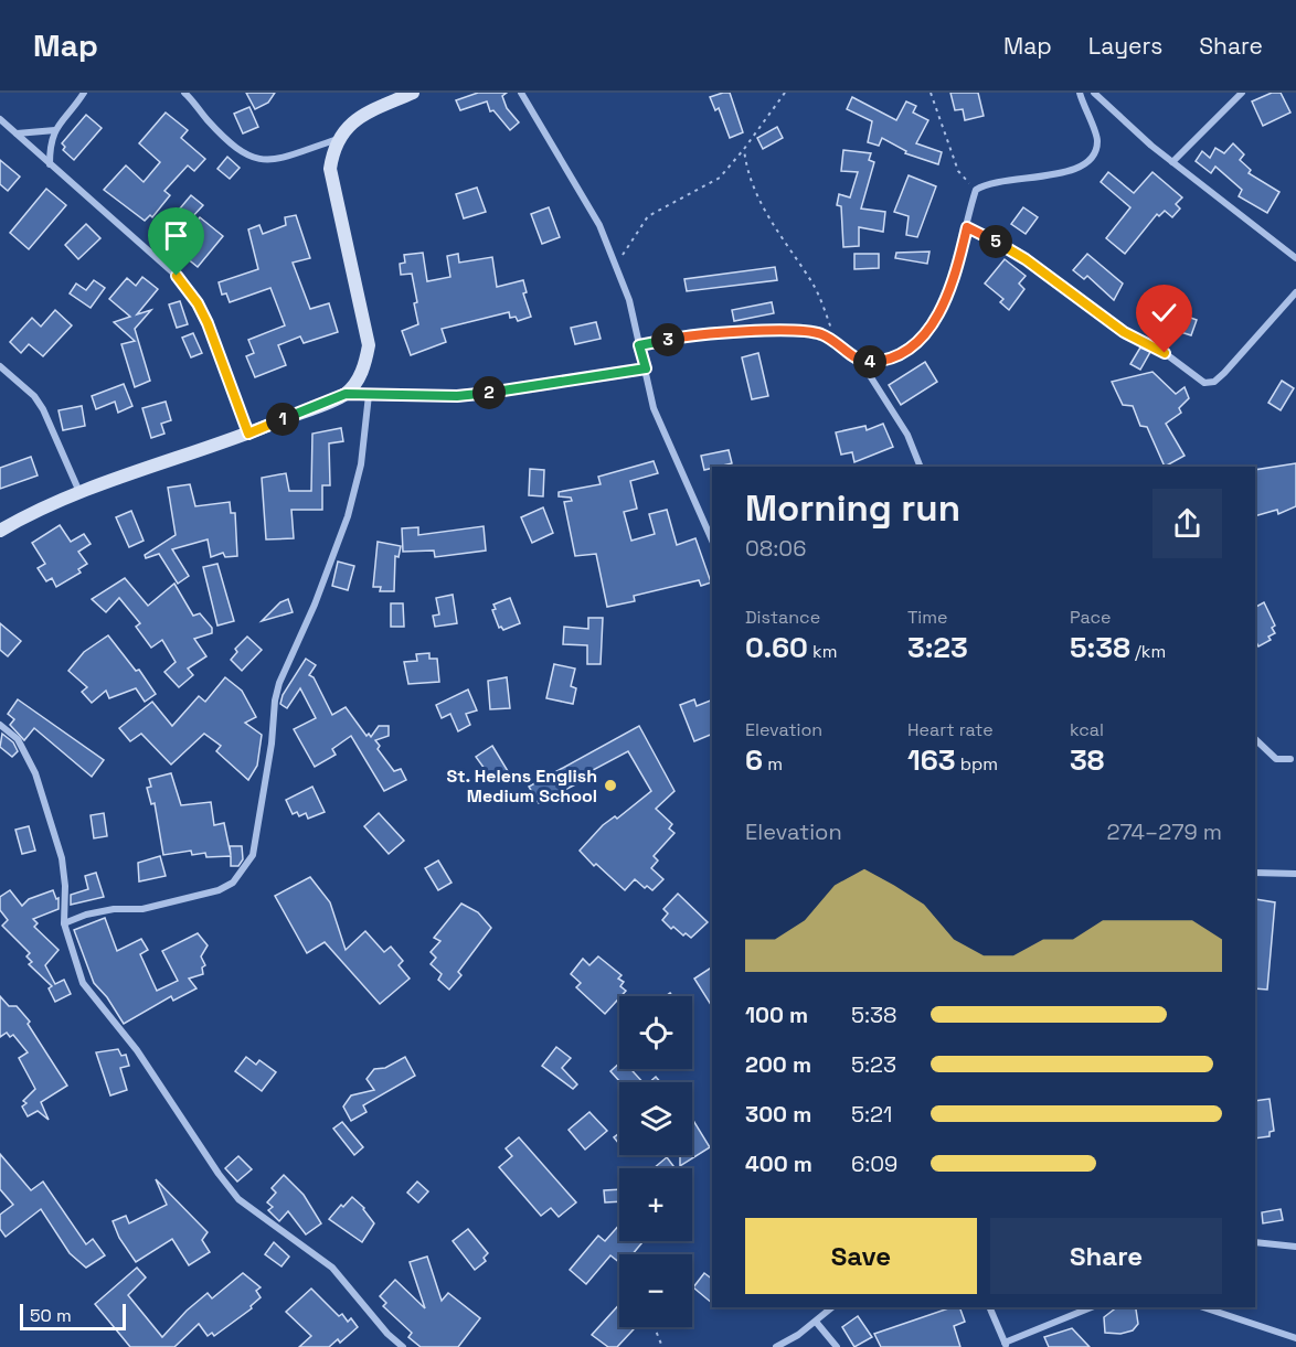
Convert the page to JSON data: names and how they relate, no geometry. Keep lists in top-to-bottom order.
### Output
{
  "places": ["St. Helens English Medium School"],
  "scale_bar": "50 m",
  "page": {
    "header": "Map",
    "nav": ["Map", "Layers", "Share"],
    "pins": [
      "5",
      "3",
      "4",
      "2",
      "1"
    ],
    "heading": ["Morning run", "08:06"],
    "stats": [
      ["Distance", "0.60 km"],
      ["Time", "3:23"],
      ["Pace", "5:38 /km"],
      ["Elevation", "6 m"],
      ["Heart rate", "163 bpm"],
      ["kcal", "38"]
    ],
    "chart": ["Elevation", "274–279 m"],
    "list": [
      {
        "name": "100 m",
        "note": "5:38"
      },
      {
        "name": "200 m",
        "note": "5:23"
      },
      {
        "name": "300 m",
        "note": "5:21"
      },
      {
        "name": "400 m",
        "note": "6:09"
      }
    ],
    "map_buttons": ["+", "−"],
    "buttons": ["Save", "Share"],
    "scale": "50 m"
  }
}
